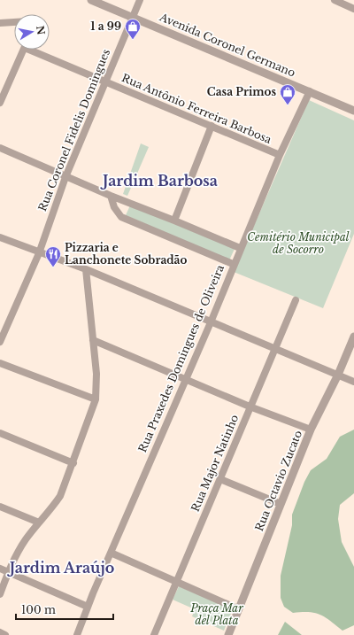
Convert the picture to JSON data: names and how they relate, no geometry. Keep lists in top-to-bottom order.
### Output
{
  "streets": {
    "street": [
      "Avenida Coronel Germano",
      "Rua Antônio Ferreira Barbosa",
      "Rua Coronel Fidelis Domingues",
      "Rua Praxedes Domingues de Oliveira",
      "Rua Major Natinho",
      "Rua Octavio Zucato"
    ]
  },
  "crossings": [
    ["Avenida Coronel Germano", "Rua Coronel Fidelis Domingues"],
    ["Avenida Coronel Germano", "Rua Praxedes Domingues de Oliveira"],
    ["Rua Antônio Ferreira Barbosa", "Rua Coronel Fidelis Domingues"],
    ["Rua Antônio Ferreira Barbosa", "Rua Praxedes Domingues de Oliveira"]
  ],
  "districts": ["Jardim Barbosa", "Jardim Araújo"],
  "parks": ["Cemitério Municipal de Socorro", "Praça Mar del Plata"],
  "places": {
    "shop": ["1 a 99", "Casa Primos"],
    "restaurant": ["Pizzaria e Lanchonete Sobradão"]
  },
  "scale_bar": "100 m",
  "north": "right"
}
